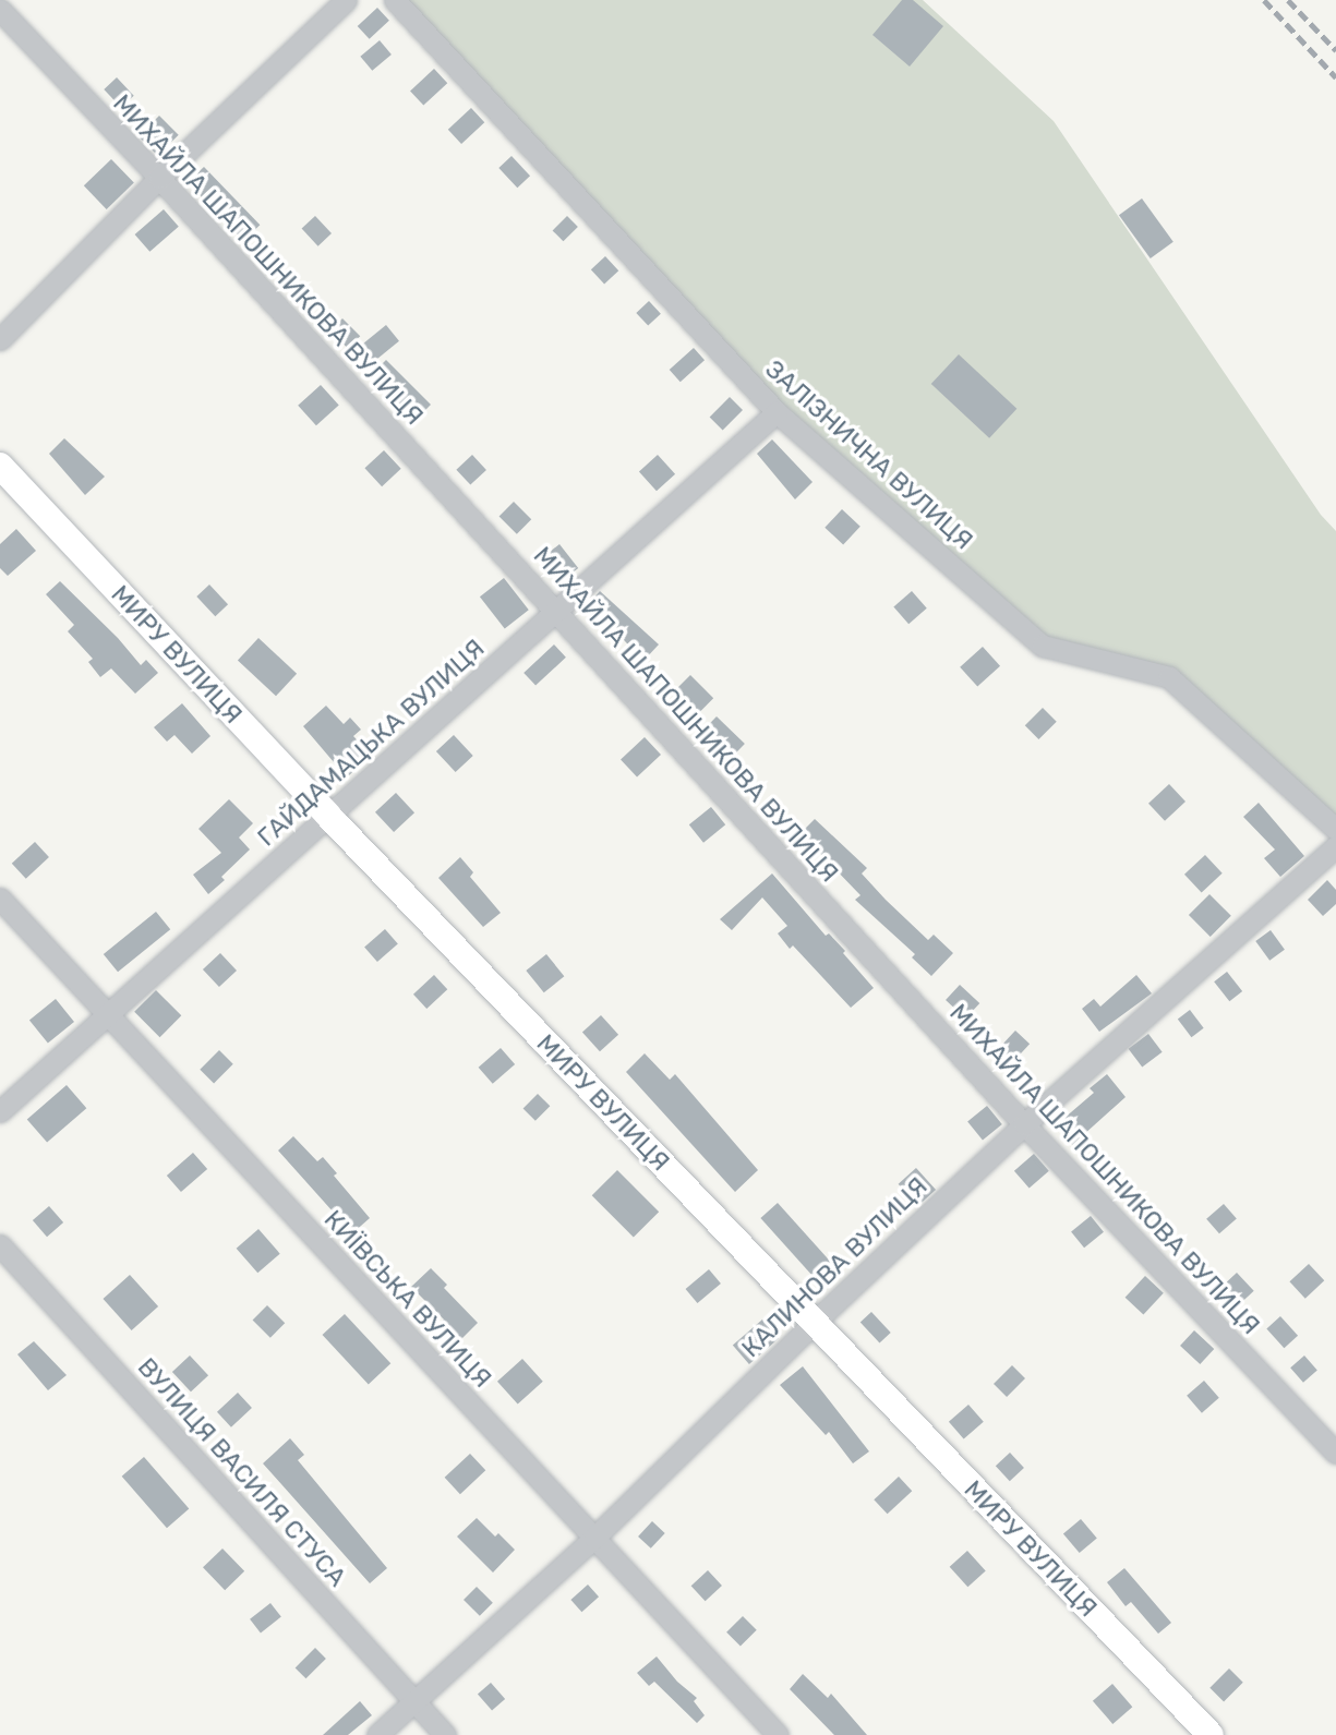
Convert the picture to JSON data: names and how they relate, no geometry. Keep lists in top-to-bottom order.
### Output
{
  "streets": {
    "main road": ["МИРУ ВУЛИЦЯ"],
    "street": [
      "МИХАЙЛА ШАПОШНИКОВА ВУЛИЦЯ",
      "ЗАЛІЗНИЧНА ВУЛИЦЯ",
      "ГАЙДАМАЦЬКА ВУЛИЦЯ",
      "КАЛИНОВА ВУЛИЦЯ",
      "КИЇВСЬКА ВУЛИЦЯ",
      "ВУЛИЦЯ ВАСИЛЯ СТУСА"
    ]
  },
  "crossings": [
    ["МИХАЙЛА ШАПОШНИКОВА ВУЛИЦЯ", "ГАЙДАМАЦЬКА ВУЛИЦЯ"],
    ["МИХАЙЛА ШАПОШНИКОВА ВУЛИЦЯ", "КАЛИНОВА ВУЛИЦЯ"],
    ["ЗАЛІЗНИЧНА ВУЛИЦЯ", "ГАЙДАМАЦЬКА ВУЛИЦЯ"],
    ["МИРУ ВУЛИЦЯ", "ГАЙДАМАЦЬКА ВУЛИЦЯ"],
    ["МИРУ ВУЛИЦЯ", "КАЛИНОВА ВУЛИЦЯ"],
    ["ГАЙДАМАЦЬКА ВУЛИЦЯ", "КИЇВСЬКА ВУЛИЦЯ"],
    ["КАЛИНОВА ВУЛИЦЯ", "КИЇВСЬКА ВУЛИЦЯ"],
    ["КАЛИНОВА ВУЛИЦЯ", "ВУЛИЦЯ ВАСИЛЯ СТУСА"]
  ]
}
